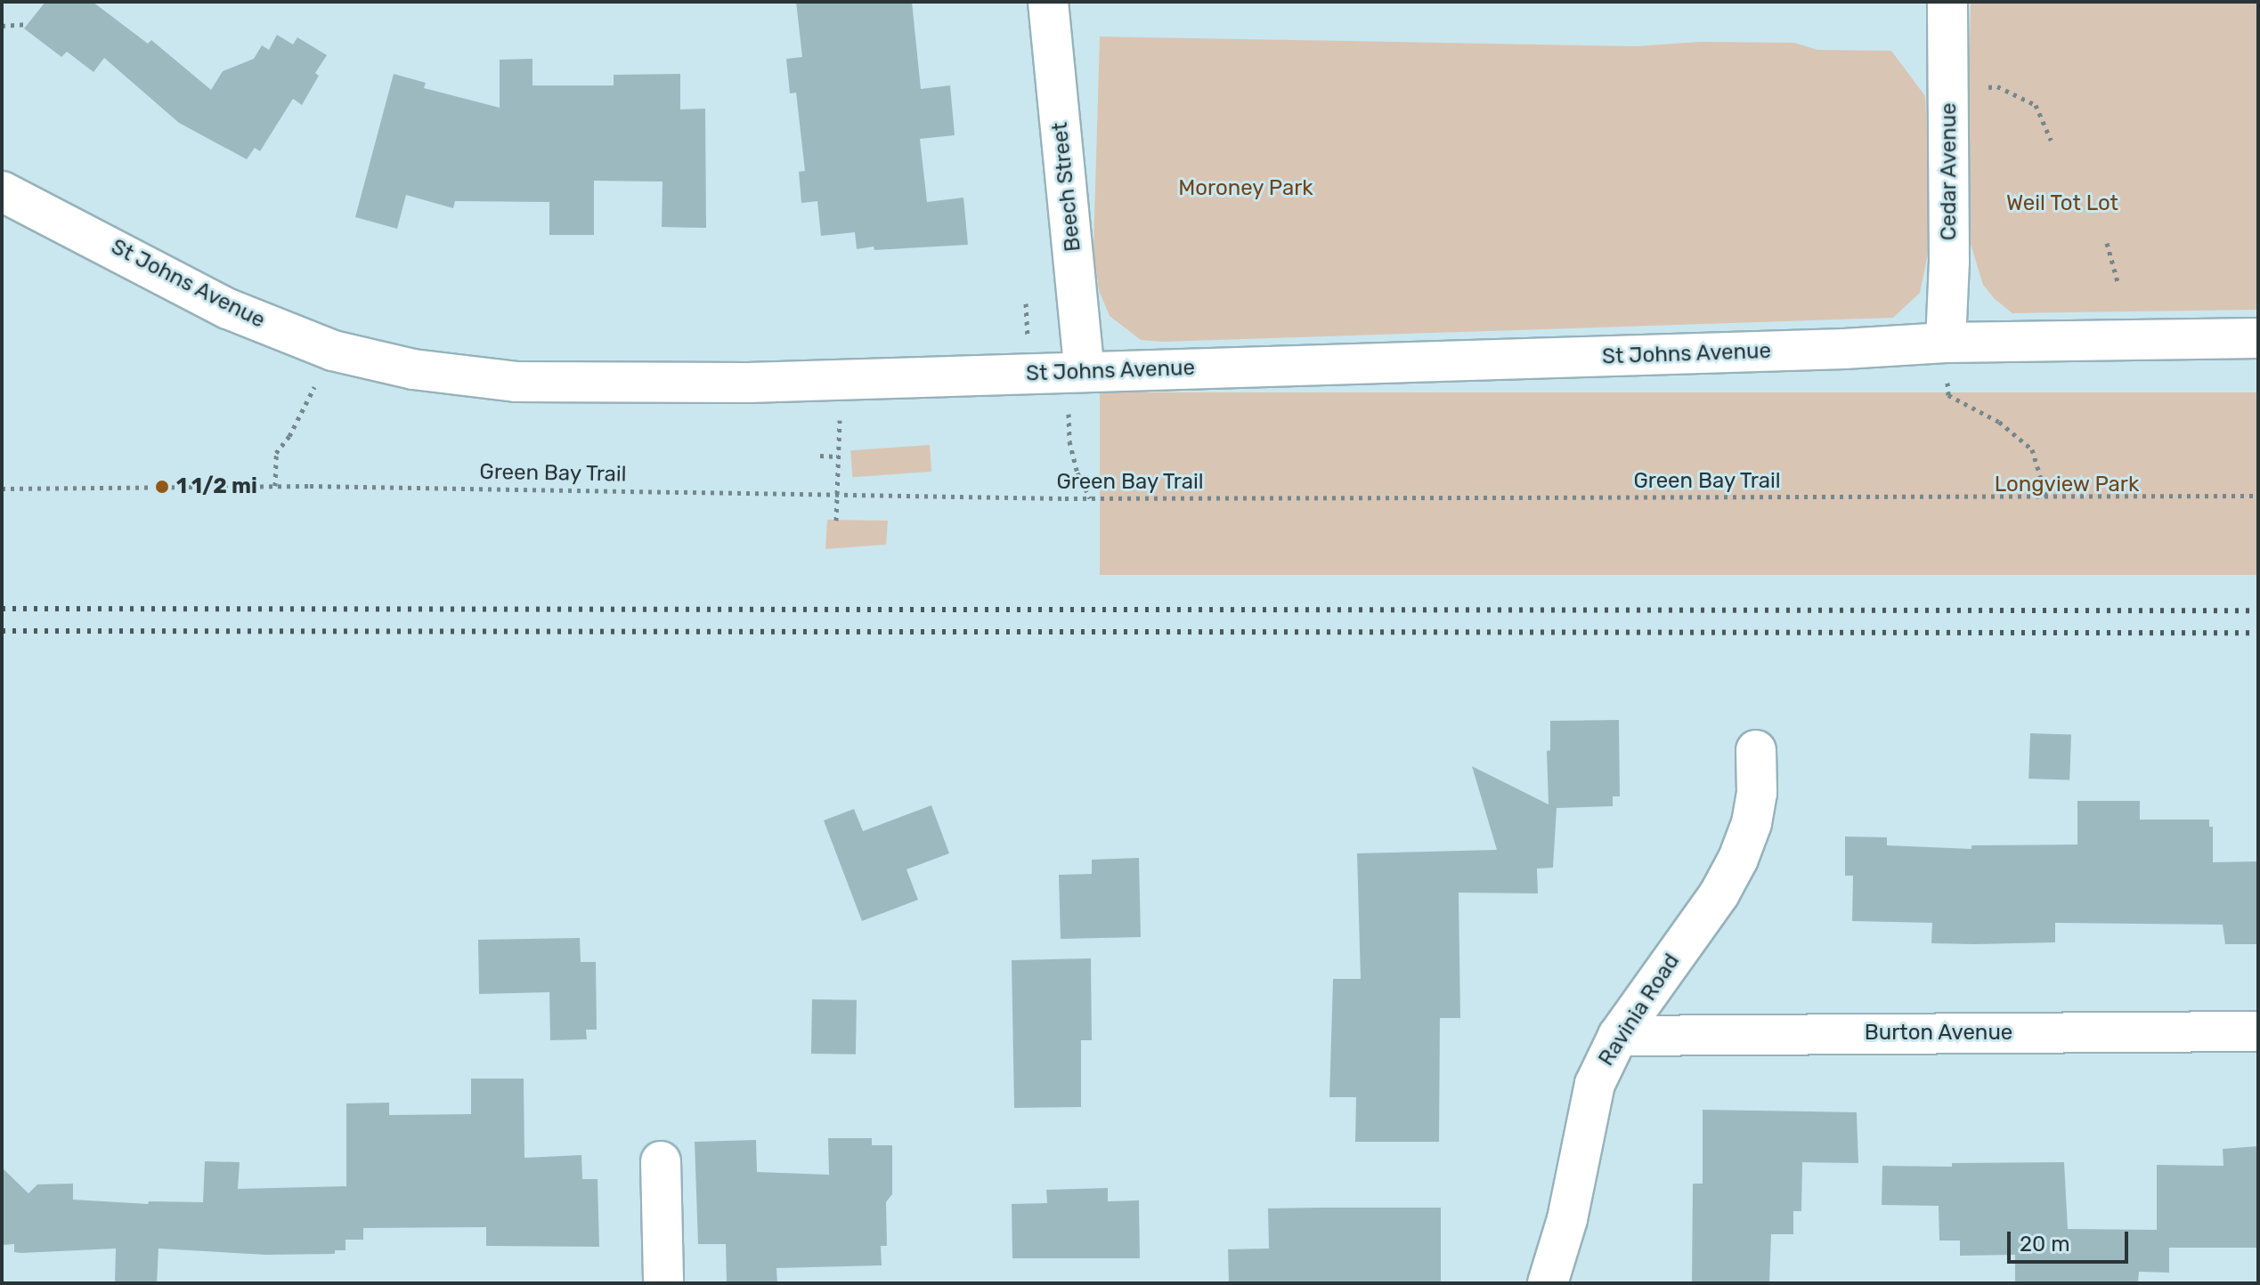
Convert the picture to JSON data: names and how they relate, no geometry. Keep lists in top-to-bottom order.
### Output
{
  "streets": {
    "street": [
      "Cedar Avenue",
      "Beech Street",
      "St Johns Avenue",
      "Ravinia Road",
      "Burton Avenue"
    ],
    "path": ["Green Bay Trail"]
  },
  "crossings": [
    ["Cedar Avenue", "St Johns Avenue"],
    ["Beech Street", "St Johns Avenue"],
    ["Ravinia Road", "Burton Avenue"]
  ],
  "parks": ["Moroney Park", "Weil Tot Lot", "Longview Park"],
  "places": ["1 1/2 mi"],
  "scale_bar": "20 m"
}
